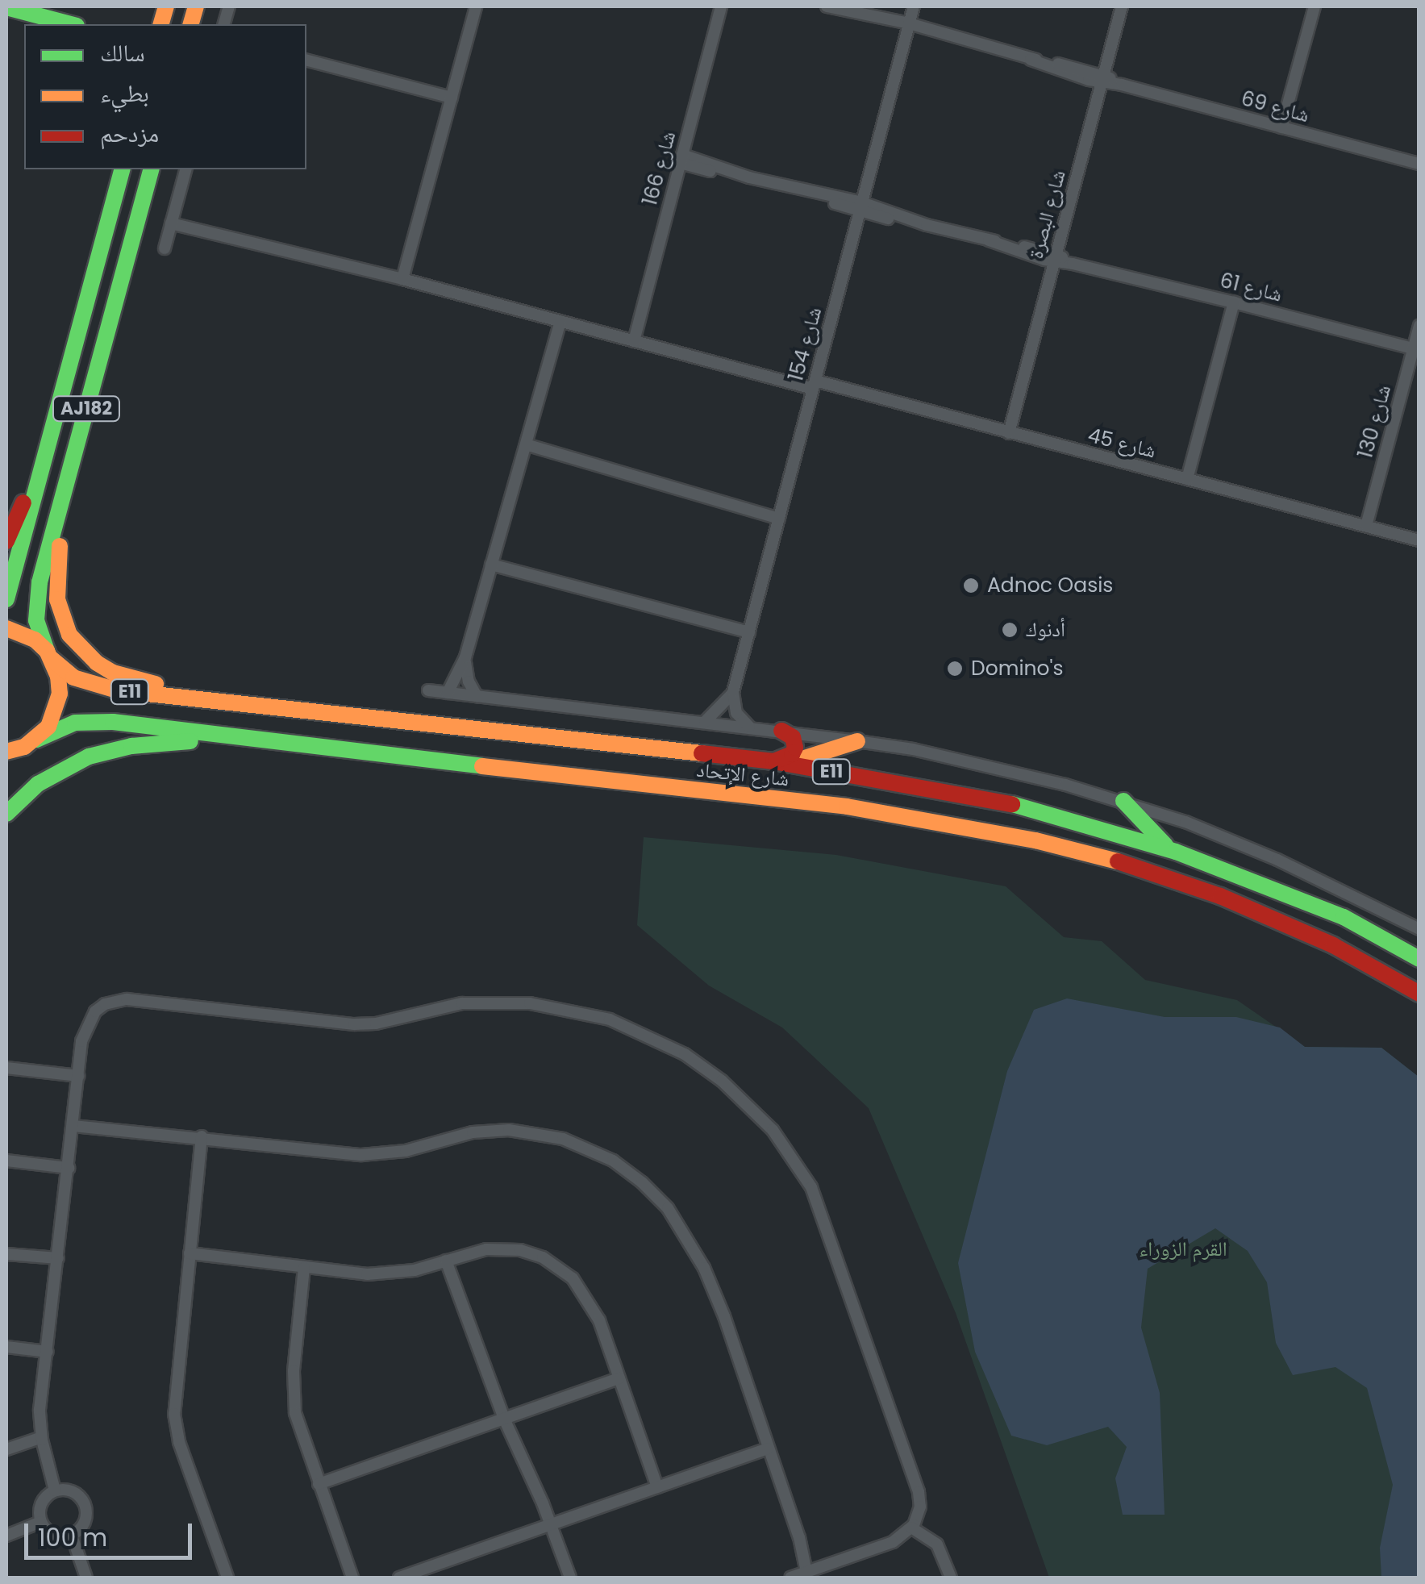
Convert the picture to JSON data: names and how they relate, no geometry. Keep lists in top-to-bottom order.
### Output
{
  "streets": {
    "main road": ["AJ182", "E11", "شارع الإتحاد"],
    "street": [
      "شارع 69",
      "شارع 166",
      "شارع البصرة",
      "شارع 61",
      "شارع 154",
      "شارع 130",
      "شارع 45"
    ]
  },
  "crossings": [
    ["شارع 69", "شارع البصرة"],
    ["شارع 69", "شارع 154"],
    ["شارع 166", "شارع 61"],
    ["شارع 166", "شارع 45"],
    ["شارع البصرة", "شارع 61"],
    ["شارع البصرة", "شارع 45"],
    ["شارع 61", "شارع 154"],
    ["شارع 61", "شارع 130"],
    ["شارع 154", "شارع 45"],
    ["AJ182", "شارع الإتحاد"],
    ["شارع 130", "شارع 45"]
  ],
  "parks": ["القرم الزوراء"],
  "places": ["Adnoc Oasis", "أدنوك", "Domino's"],
  "legend": ["سالك", "بطيء", "مزدحم"],
  "scale_bar": "100 m"
}
